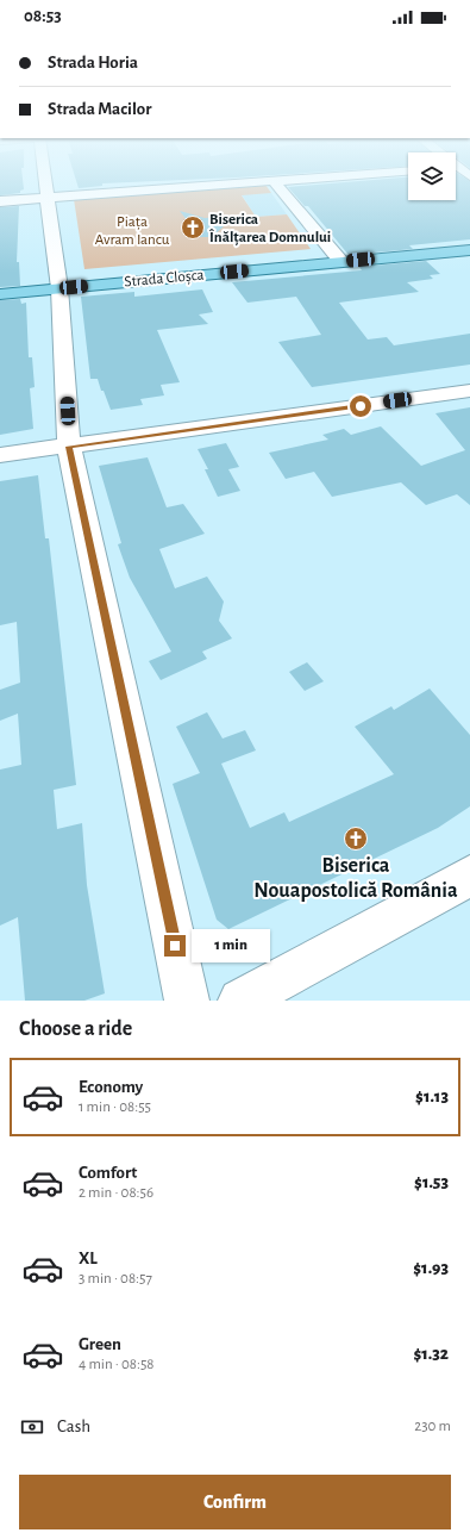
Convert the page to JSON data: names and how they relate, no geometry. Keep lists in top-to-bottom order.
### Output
{
  "streets": {
    "main road": ["Strada Cloșca"]
  },
  "parks": ["Piața Avram Iancu"],
  "places": {
    "church": ["Biserica Înălțarea Domnului", "Biserica Nouapostolică România"]
  },
  "page": {
    "status": "08:53",
    "banner": ["Strada Horia", "Strada Macilor"],
    "bubble": "1 min",
    "heading": "Choose a ride",
    "list": [
      {
        "name": "Economy",
        "note": "1 min · 08:55",
        "value": "$1.13"
      },
      {
        "name": "Comfort",
        "note": "2 min · 08:56",
        "value": "$1.53"
      },
      {
        "name": "XL",
        "note": "3 min · 08:57",
        "value": "$1.93"
      },
      {
        "name": "Green",
        "note": "4 min · 08:58",
        "value": "$1.32"
      }
    ],
    "pay": ["Cash", "230 m"],
    "buttons": "Confirm"
  }
}
